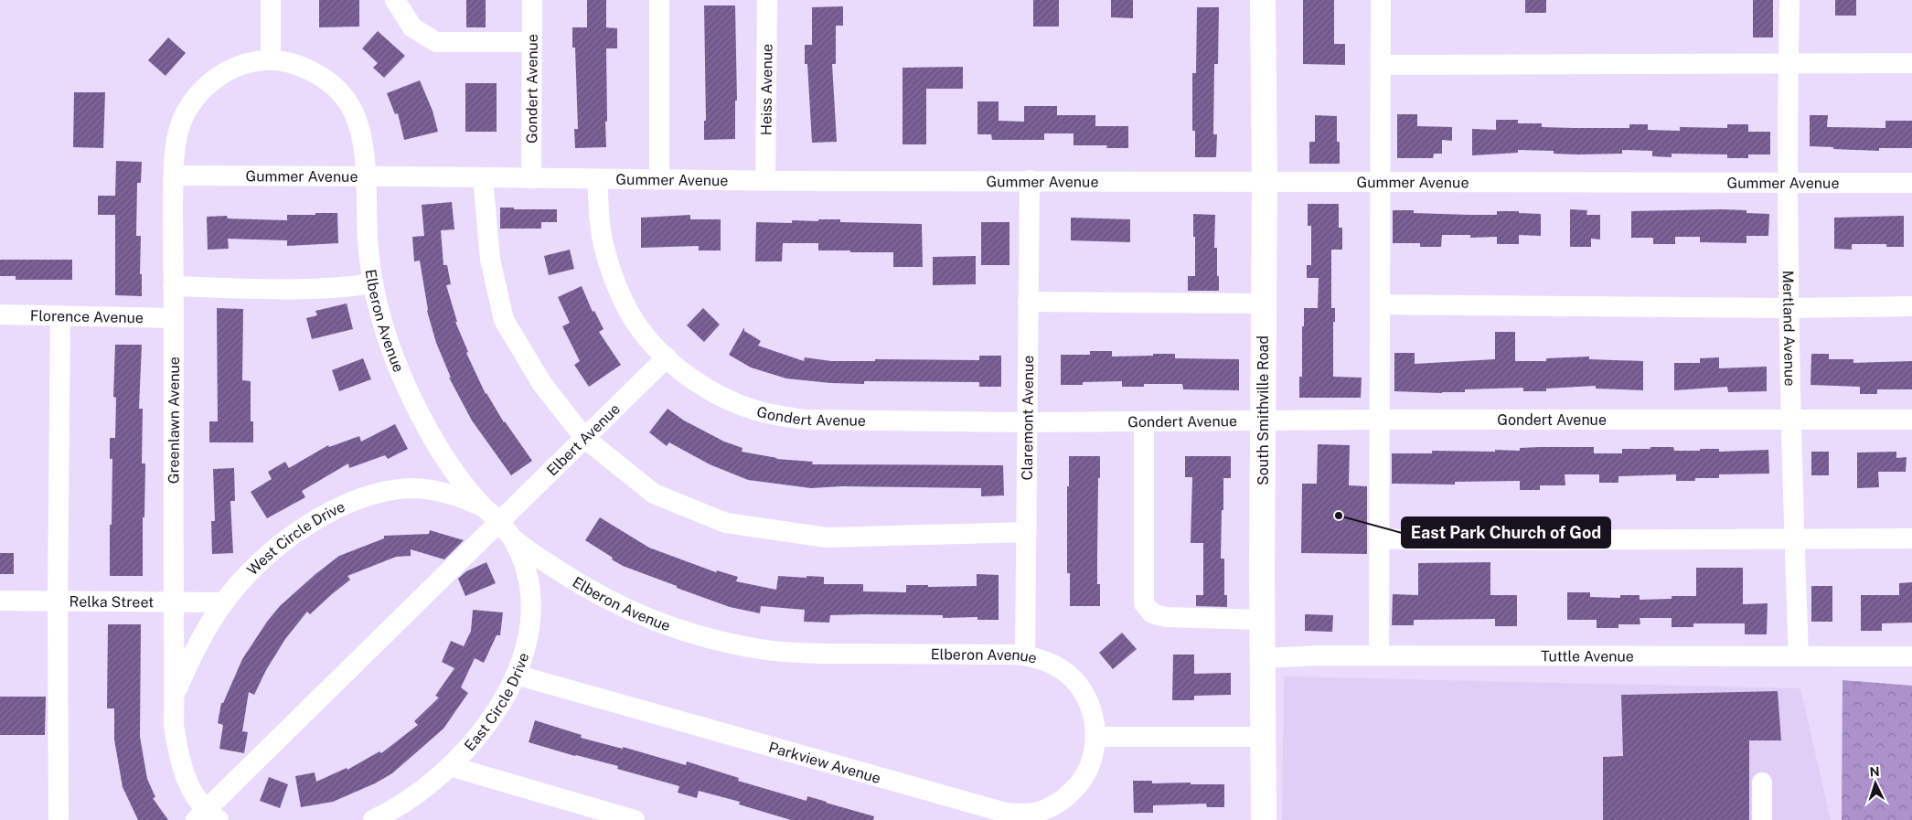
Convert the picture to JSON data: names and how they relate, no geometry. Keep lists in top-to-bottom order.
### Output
{
  "streets": {
    "main road": ["South Smithville Road"],
    "street": [
      "Gondert Avenue",
      "Heiss Avenue",
      "Gummer Avenue",
      "Florence Avenue",
      "Elberon Avenue",
      "Mertland Avenue",
      "Claremont Avenue",
      "Greenlawn Avenue",
      "Elbert Avenue",
      "West Circle Drive",
      "Relka Street",
      "Tuttle Avenue",
      "East Circle Drive",
      "Parkview Avenue"
    ]
  },
  "crossings": [
    ["Gondert Avenue", "Gummer Avenue"],
    ["Gondert Avenue", "Mertland Avenue"],
    ["Gondert Avenue", "South Smithville Road"],
    ["Gondert Avenue", "Claremont Avenue"],
    ["Gondert Avenue", "Elbert Avenue"],
    ["Heiss Avenue", "Gummer Avenue"],
    ["Gummer Avenue", "Elberon Avenue"],
    ["Gummer Avenue", "Mertland Avenue"],
    ["Gummer Avenue", "South Smithville Road"],
    ["Gummer Avenue", "Claremont Avenue"],
    ["Gummer Avenue", "Greenlawn Avenue"],
    ["Florence Avenue", "Greenlawn Avenue"],
    ["Elberon Avenue", "Claremont Avenue"],
    ["Elberon Avenue", "Greenlawn Avenue"],
    ["Elberon Avenue", "Elbert Avenue"],
    ["Elberon Avenue", "West Circle Drive"],
    ["Elberon Avenue", "East Circle Drive"],
    ["Elberon Avenue", "Parkview Avenue"],
    ["Mertland Avenue", "Tuttle Avenue"],
    ["South Smithville Road", "Tuttle Avenue"],
    ["Greenlawn Avenue", "Elbert Avenue"],
    ["Greenlawn Avenue", "West Circle Drive"],
    ["Greenlawn Avenue", "Relka Street"],
    ["West Circle Drive", "Relka Street"],
    ["East Circle Drive", "Parkview Avenue"]
  ],
  "places": ["East Park Church of God"],
  "north": "top"
}
